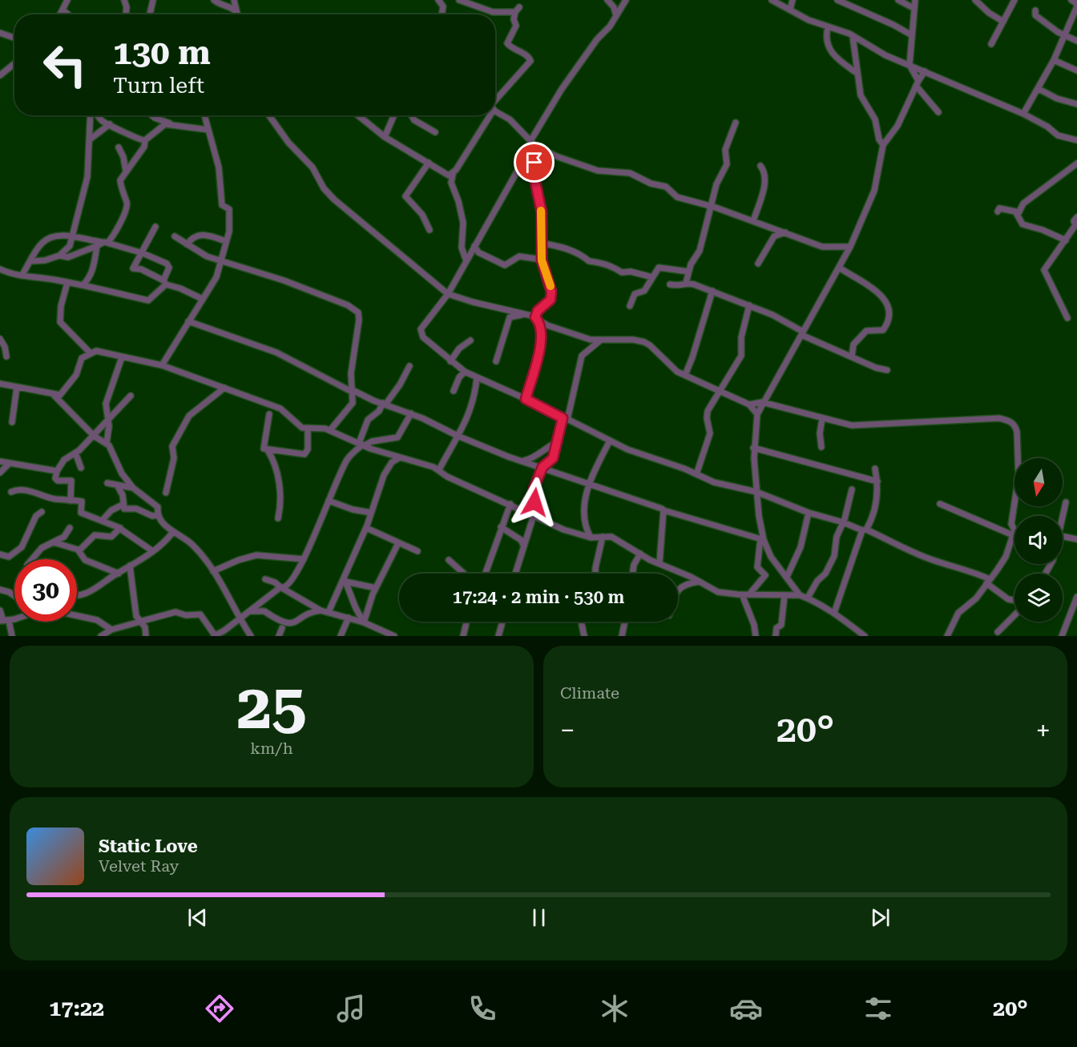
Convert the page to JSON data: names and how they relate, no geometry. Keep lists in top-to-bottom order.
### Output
{
  "north": "bottom",
  "page": {
    "turn": ["130 m", "Turn left"],
    "limit": "30",
    "trip": "17:24 · 2 min · 530 m",
    "tile": [
      ["25", "km/h"],
      "Climate"
    ],
    "heat": ["−", "20°", "+"],
    "song": ["Static Love", "Velvet Ray"],
    "tabs": ["17:22", "20°"]
  }
}
